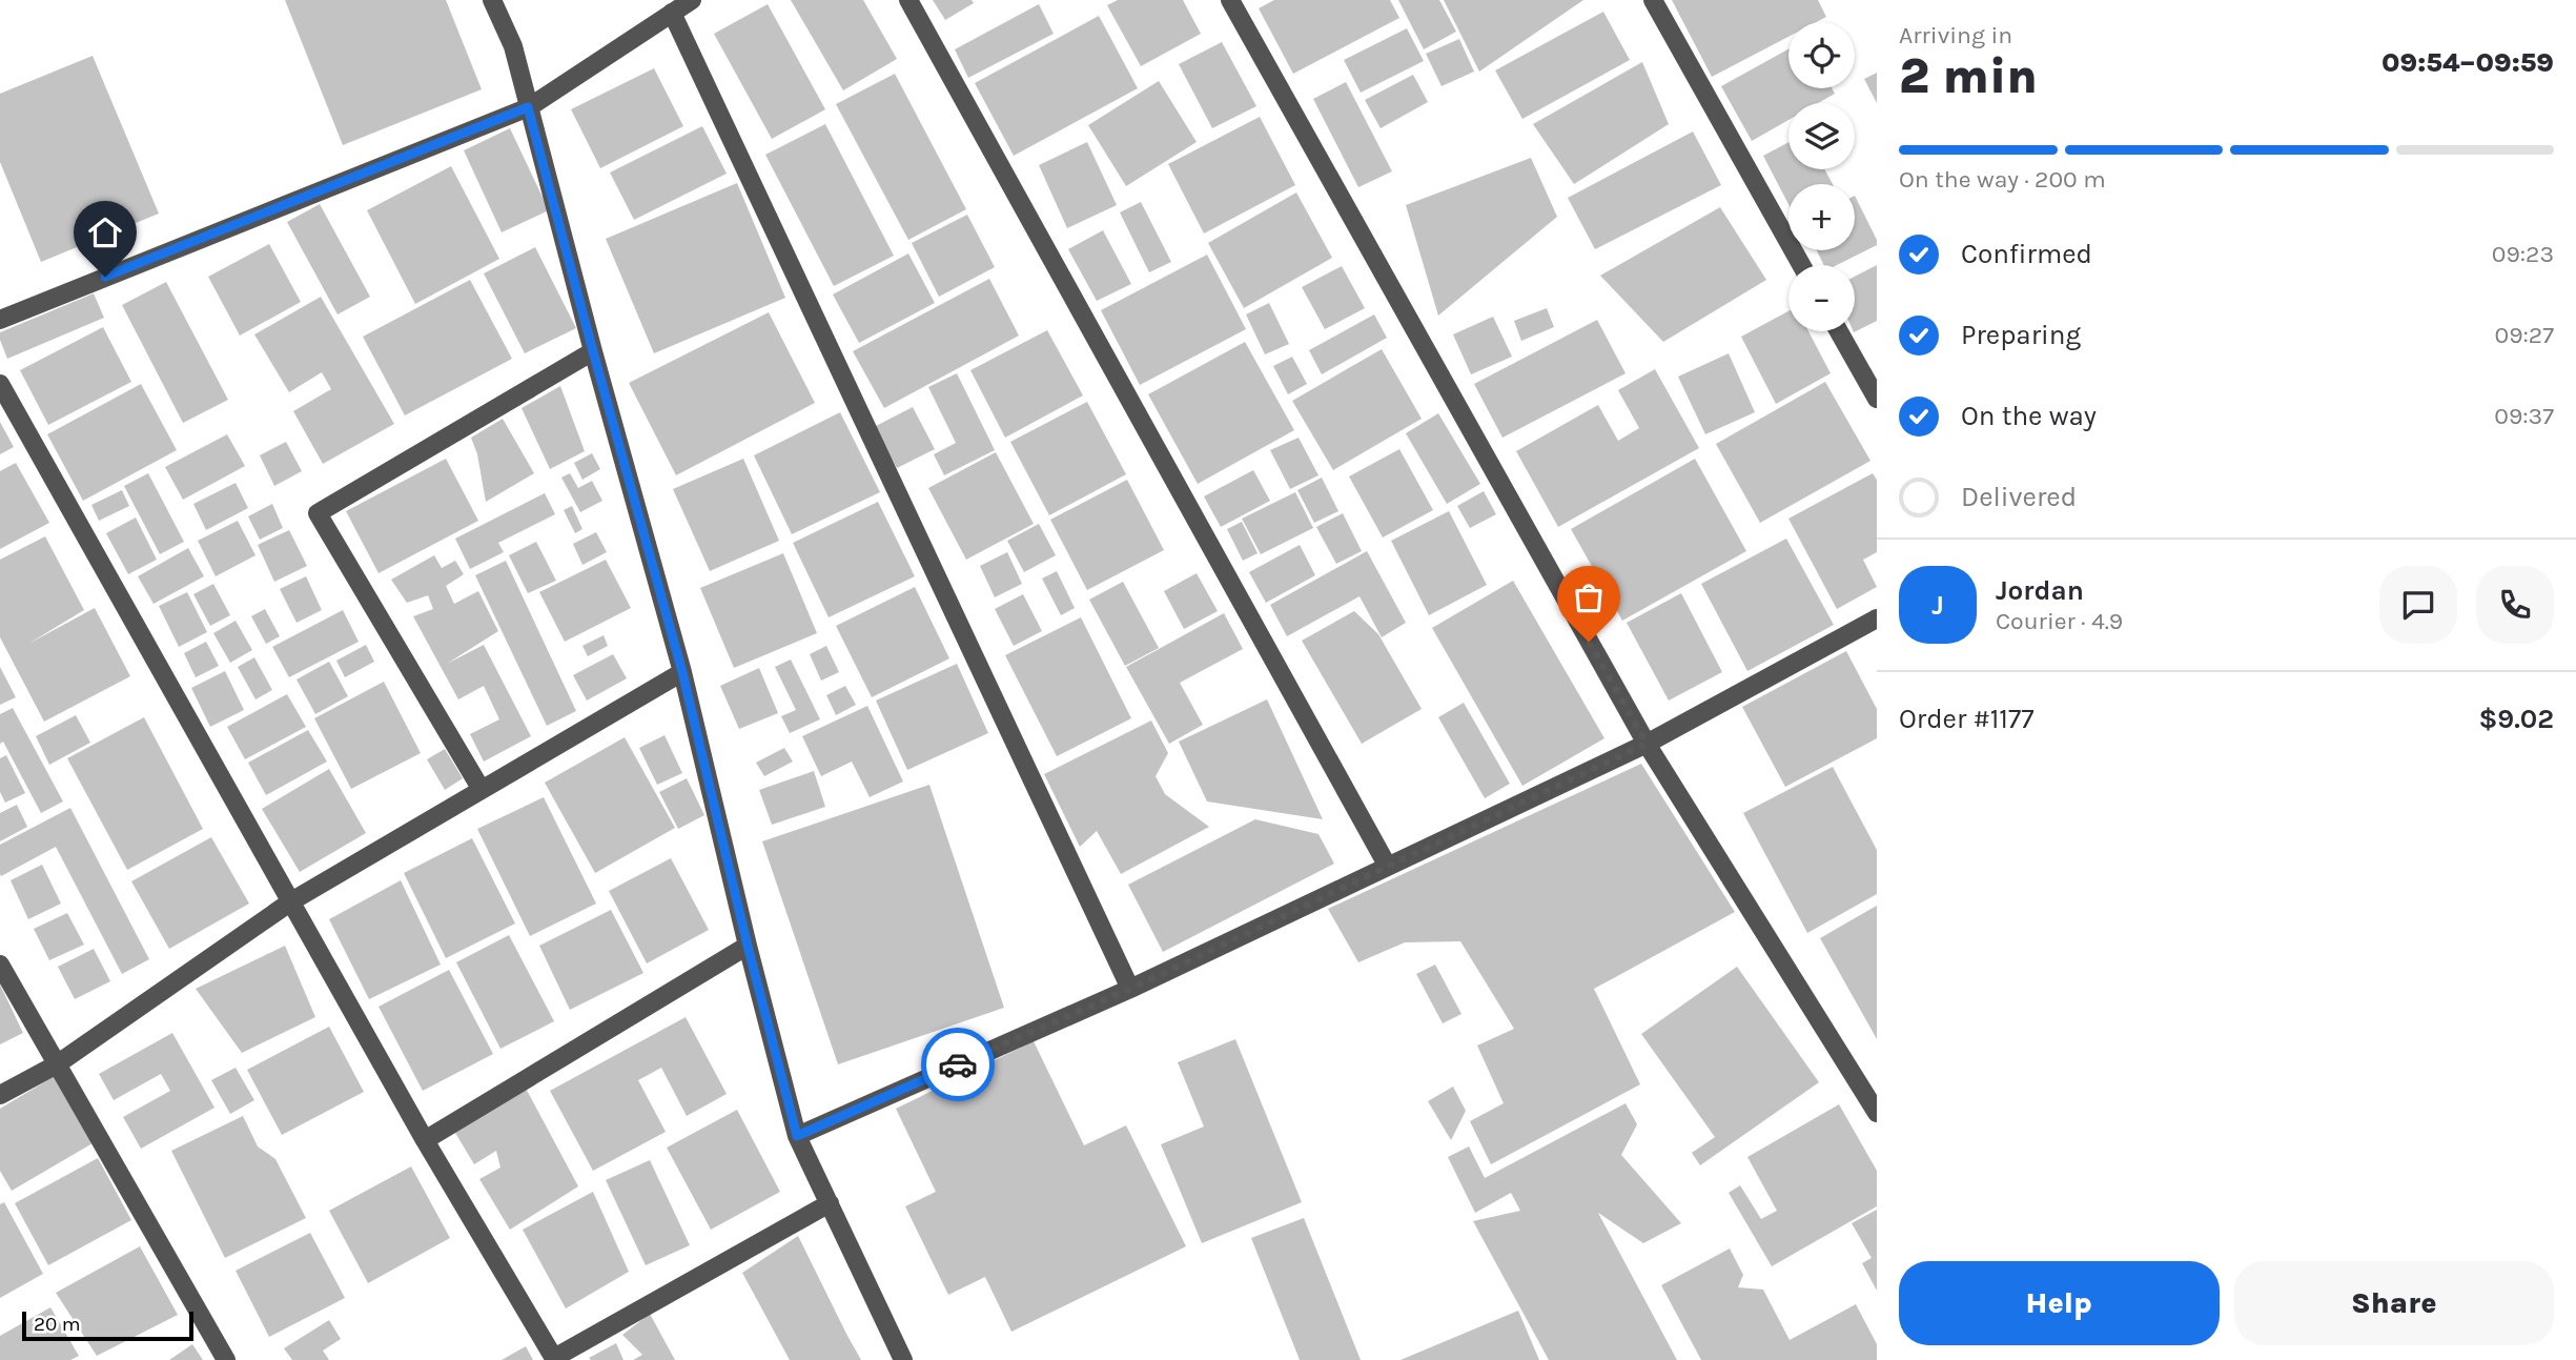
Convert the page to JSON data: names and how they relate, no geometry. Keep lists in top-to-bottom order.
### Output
{
  "scale_bar": "20 m",
  "page": {
    "heading": ["2 min", "Arriving in", "09:54–09:59"],
    "panel": [
      "Jordan",
      "Courier · 4.9",
      "Order #1177",
      "$9.02"
    ],
    "map_buttons": ["+", "−"],
    "bar": "On the way · 200 m",
    "list": [
      ["Confirmed", "09:23"],
      ["Preparing", "09:27"],
      ["On the way", "09:37"],
      "Delivered"
    ],
    "round": "J",
    "buttons": ["Help", "Share"],
    "scale": "20 m"
  }
}
